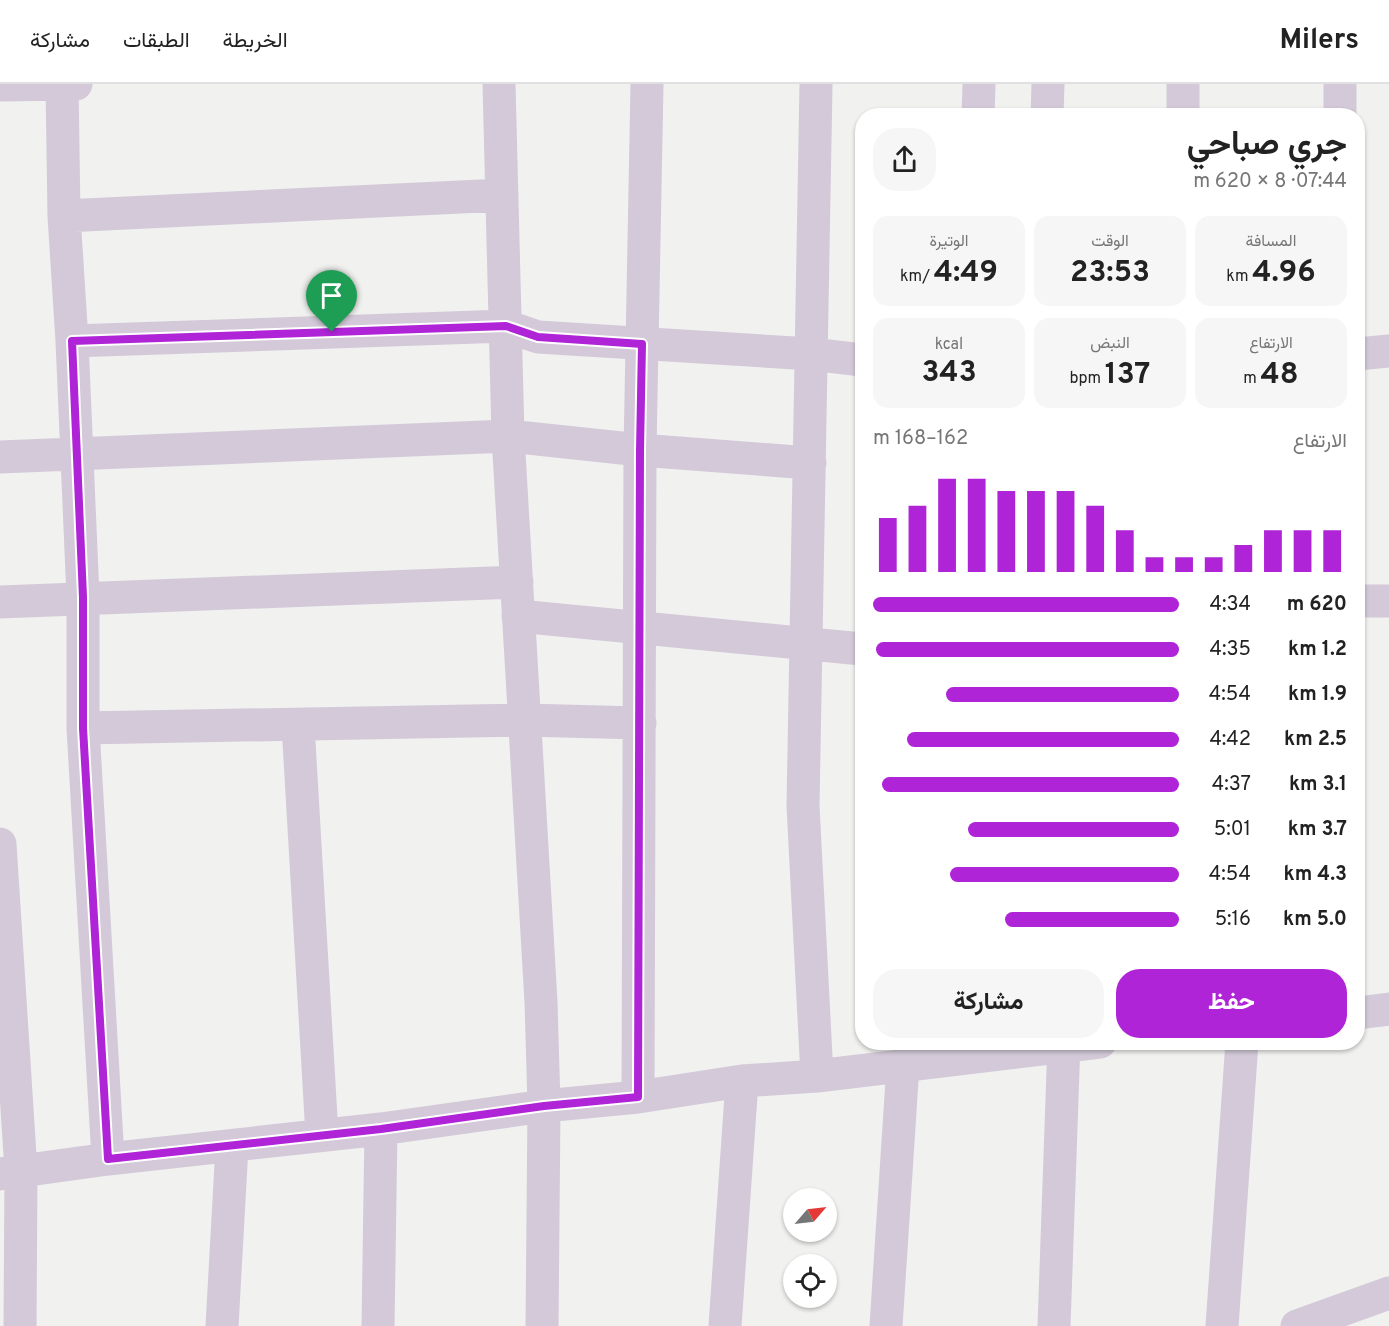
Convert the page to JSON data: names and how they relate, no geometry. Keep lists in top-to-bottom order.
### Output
{
  "north": "top right",
  "page": {
    "header": "Milers",
    "nav": ["الخريطة", "الطبقات", "مشاركة"],
    "heading": ["جري صباحي", "07:44 · 8 × 620 m"],
    "stats": [
      ["المسافة", "4.96 km"],
      ["الوقت", "23:53"],
      ["الوتيرة", "4:49 /km"],
      ["الارتفاع", "48 m"],
      ["النبض", "137 bpm"],
      ["kcal", "343"]
    ],
    "chart": ["الارتفاع", "162–168 m"],
    "list": [
      {
        "name": "620 m",
        "note": "4:34"
      },
      {
        "name": "1.2 km",
        "note": "4:35"
      },
      {
        "name": "1.9 km",
        "note": "4:54"
      },
      {
        "name": "2.5 km",
        "note": "4:42"
      },
      {
        "name": "3.1 km",
        "note": "4:37"
      },
      {
        "name": "3.7 km",
        "note": "5:01"
      },
      {
        "name": "4.3 km",
        "note": "4:54"
      },
      {
        "name": "5.0 km",
        "note": "5:16"
      }
    ],
    "buttons": ["حفظ", "مشاركة"]
  }
}
